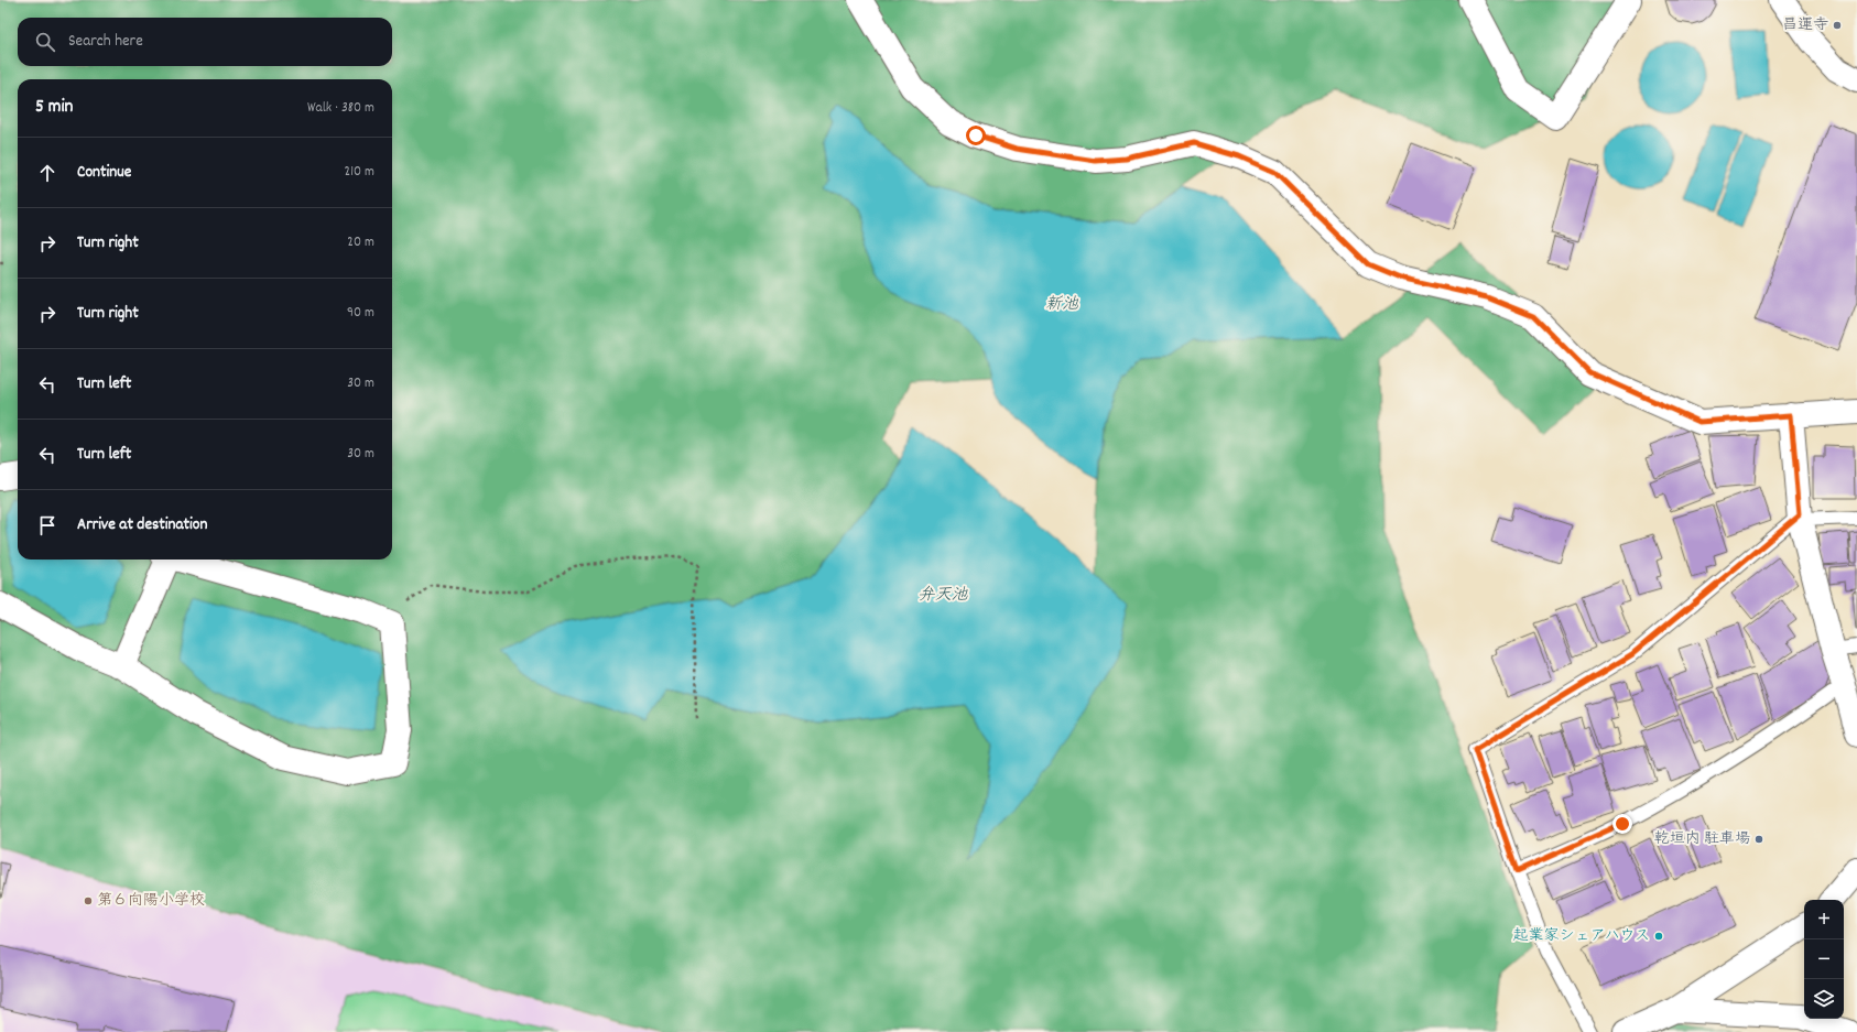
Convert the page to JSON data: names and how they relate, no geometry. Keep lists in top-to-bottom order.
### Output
{
  "water": ["新池", "弁天池"],
  "places": [
    "昌運寺",
    "乾垣内 駐車場",
    "第６向陽小学校",
    "起業家シェアハウス"
  ],
  "page": {
    "search": "Search here",
    "heading": ["5 min", "Walk · 380 m"],
    "list": [
      ["Continue", "210 m"],
      ["Turn right", "20 m"],
      ["Turn right", "90 m"],
      ["Turn left", "30 m"],
      ["Turn left", "30 m"],
      "Arrive at destination"
    ],
    "map_buttons": ["+", "−"]
  }
}
